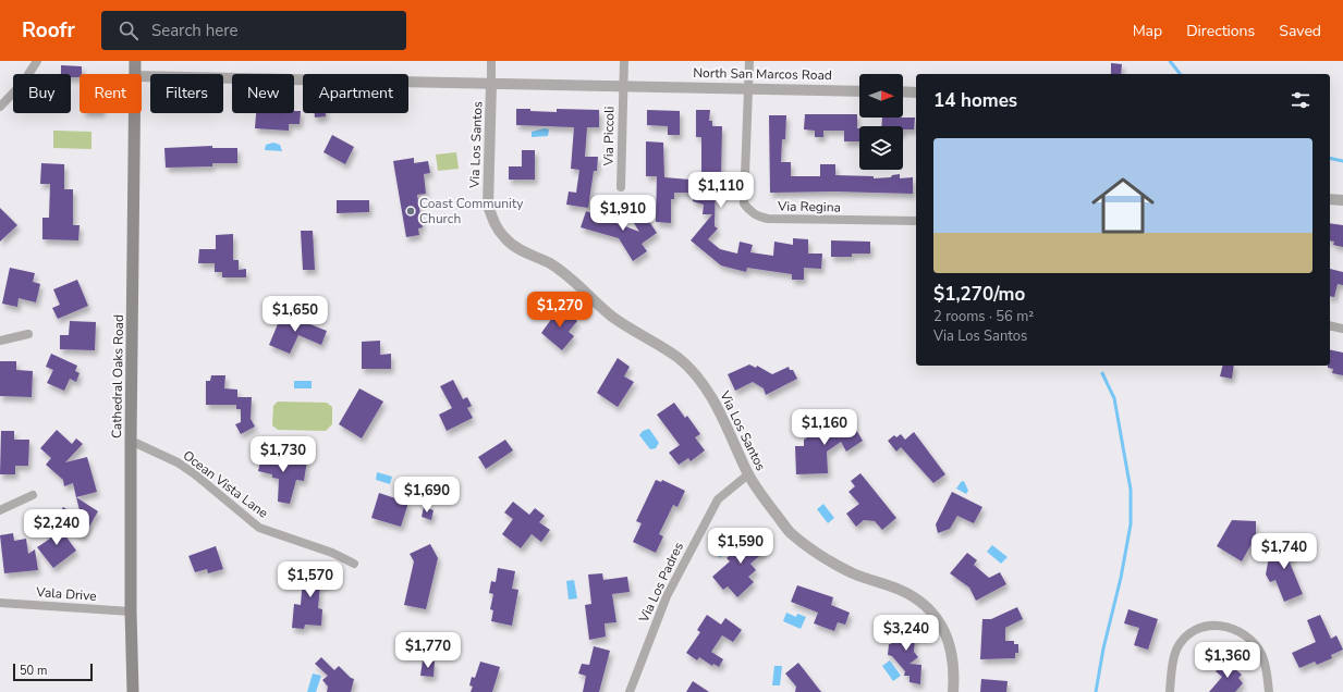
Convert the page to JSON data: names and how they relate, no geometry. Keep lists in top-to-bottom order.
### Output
{
  "streets": {
    "main road": ["Cathedral Oaks Road"],
    "street": [
      "North San Marcos Road",
      "Via Piccoli",
      "Via Los Santos",
      "Via Regina",
      "Ocean Vista Lane",
      "Via Los Padres",
      "Vala Drive"
    ]
  },
  "crossings": [
    ["North San Marcos Road", "Via Piccoli"],
    ["North San Marcos Road", "Via Los Santos"],
    ["North San Marcos Road", "Via Regina"],
    ["Via Los Santos", "Via Los Padres"],
    ["Cathedral Oaks Road", "Ocean Vista Lane"],
    ["Cathedral Oaks Road", "Vala Drive"]
  ],
  "places": ["Coast Community Church"],
  "scale_bar": "50 m",
  "north": "right",
  "page": {
    "header": "Roofr",
    "search": "Search here",
    "nav": ["Map", "Directions", "Saved"],
    "chip": [
      "Buy",
      "Rent",
      "Filters",
      "New",
      "Apartment"
    ],
    "heading": "14 homes",
    "list": [
      {
        "name": "$1,270/mo",
        "note": "2 rooms · 56 m² · Via Los Santos"
      }
    ],
    "price": [
      "$1,110",
      "$1,910",
      "$1,270",
      "$1,650",
      "$1,160",
      "$1,730",
      "$1,690",
      "$2,240",
      "$1,590",
      "$1,740",
      "$1,570",
      "$3,240",
      "$1,770",
      "$1,360"
    ],
    "scale": "50 m"
  }
}
